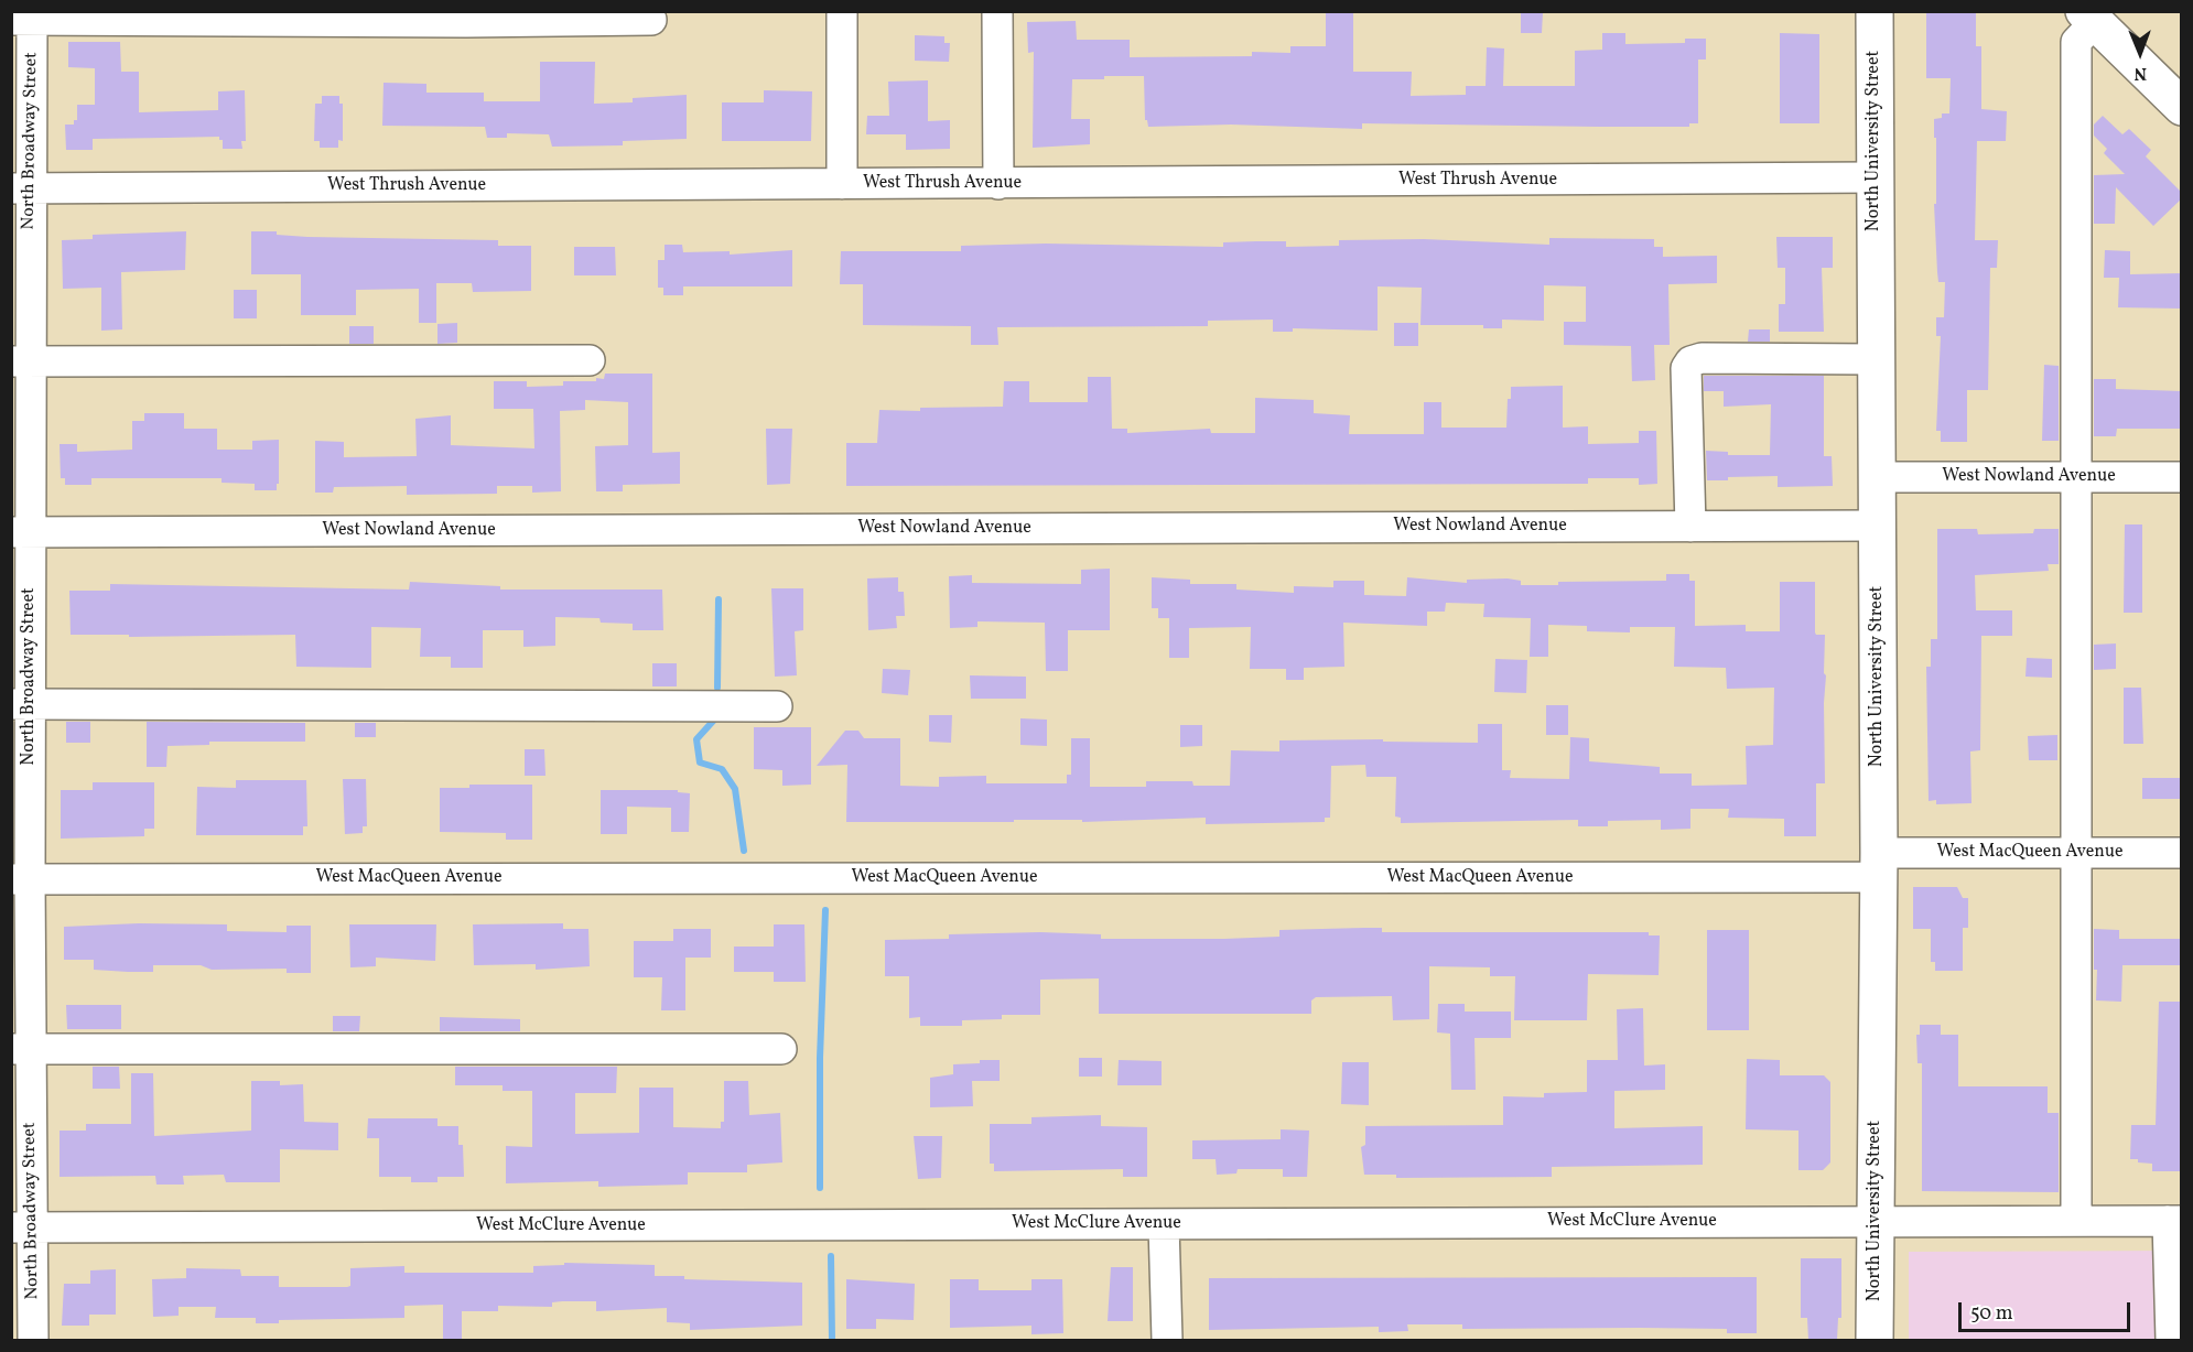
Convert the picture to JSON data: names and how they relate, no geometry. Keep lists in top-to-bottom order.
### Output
{
  "streets": {
    "main road": ["North University Street"],
    "street": [
      "North Broadway Street",
      "West Thrush Avenue",
      "West Nowland Avenue",
      "West MacQueen Avenue",
      "West McClure Avenue"
    ]
  },
  "crossings": [
    ["North Broadway Street", "West Thrush Avenue"],
    ["North Broadway Street", "West Nowland Avenue"],
    ["North Broadway Street", "West MacQueen Avenue"],
    ["North Broadway Street", "West McClure Avenue"],
    ["North University Street", "West Thrush Avenue"],
    ["North University Street", "West Nowland Avenue"],
    ["North University Street", "West MacQueen Avenue"],
    ["North University Street", "West McClure Avenue"]
  ],
  "scale_bar": "50 m",
  "north": "bottom"
}
